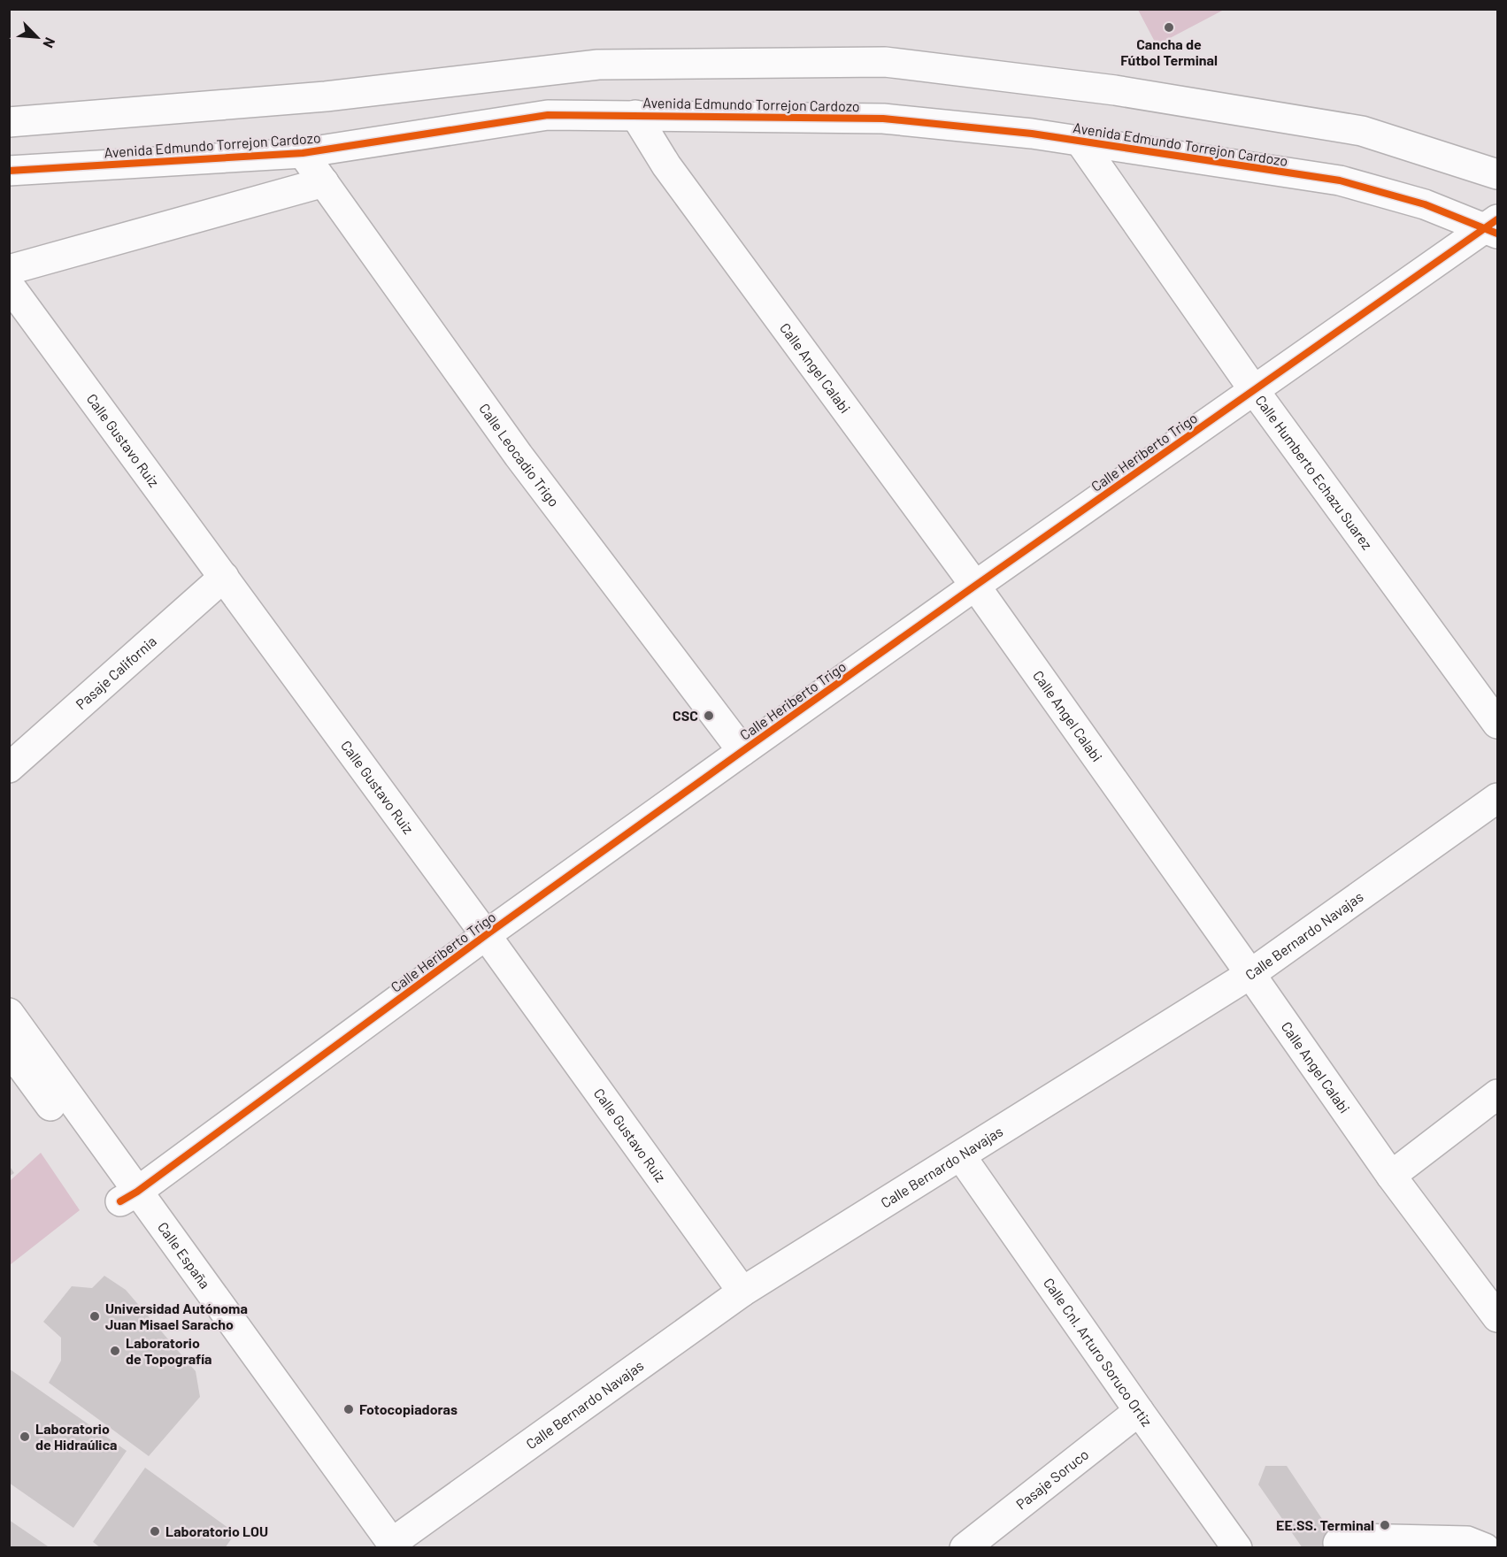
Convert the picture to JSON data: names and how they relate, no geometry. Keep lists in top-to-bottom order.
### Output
{
  "streets": {
    "street": [
      "Avenida Edmundo Torrejon Cardozo",
      "Calle Angel Calabi",
      "Calle Gustavo Ruiz",
      "Calle Heriberto Trigo",
      "Calle Leocadio Trigo",
      "Calle Humberto Echazu Suarez",
      "Pasaje California",
      "Calle Bernardo Navajas",
      "Calle España",
      "Calle Cnl. Arturo Soruco Ortiz",
      "Pasaje Soruco"
    ]
  },
  "crossings": [
    ["Avenida Edmundo Torrejon Cardozo", "Calle Angel Calabi"],
    ["Avenida Edmundo Torrejon Cardozo", "Calle Heriberto Trigo"],
    ["Avenida Edmundo Torrejon Cardozo", "Calle Leocadio Trigo"],
    ["Avenida Edmundo Torrejon Cardozo", "Calle Humberto Echazu Suarez"],
    ["Calle Angel Calabi", "Calle Heriberto Trigo"],
    ["Calle Angel Calabi", "Calle Bernardo Navajas"],
    ["Calle Gustavo Ruiz", "Calle Heriberto Trigo"],
    ["Calle Gustavo Ruiz", "Pasaje California"],
    ["Calle Gustavo Ruiz", "Calle Bernardo Navajas"],
    ["Calle Heriberto Trigo", "Calle Leocadio Trigo"],
    ["Calle Heriberto Trigo", "Calle Humberto Echazu Suarez"],
    ["Calle Heriberto Trigo", "Calle España"],
    ["Calle Bernardo Navajas", "Calle España"],
    ["Calle Bernardo Navajas", "Calle Cnl. Arturo Soruco Ortiz"],
    ["Calle Cnl. Arturo Soruco Ortiz", "Pasaje Soruco"]
  ],
  "places": [
    "Cancha de Fútbol Terminal",
    "CSC",
    "Universidad Autónoma Juan Misael Saracho",
    "Laboratorio de Topografía",
    "Fotocopiadoras",
    "Laboratorio de Hidraúlica",
    "EE.SS. Terminal",
    "Laboratorio LOU"
  ],
  "north": "bottom right"
}
